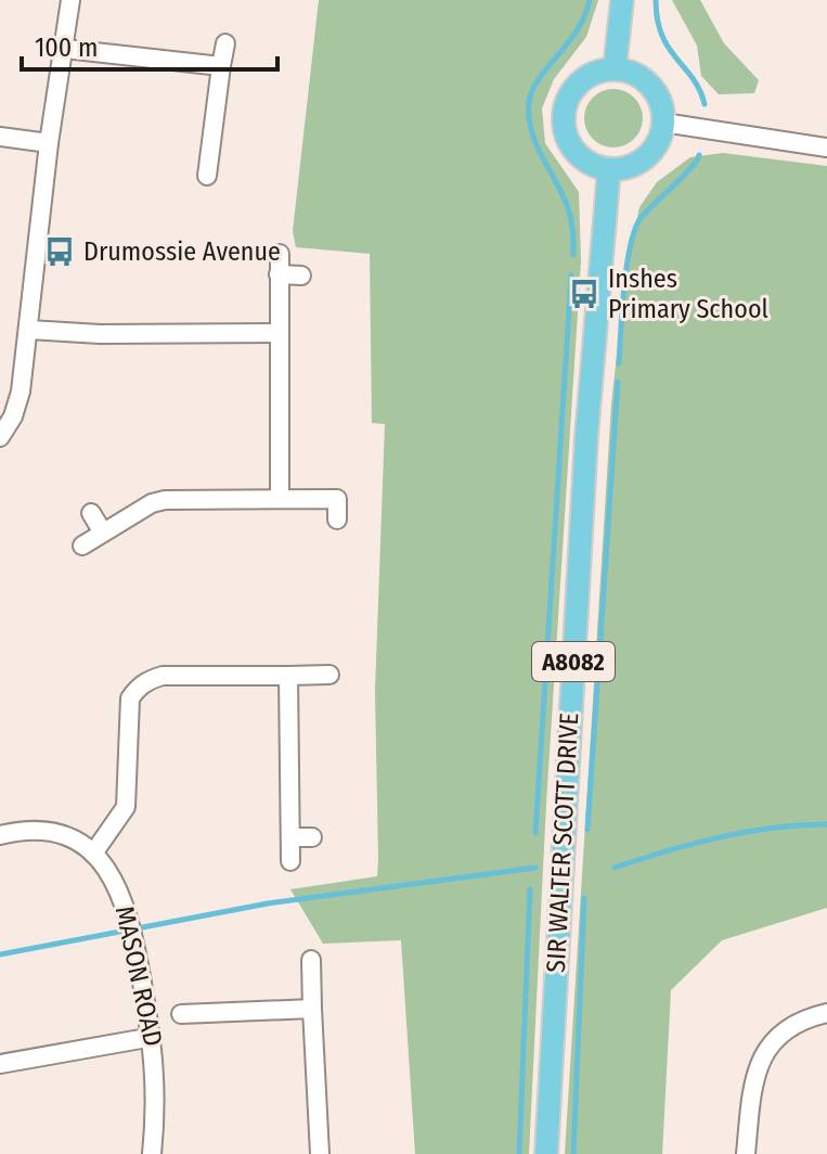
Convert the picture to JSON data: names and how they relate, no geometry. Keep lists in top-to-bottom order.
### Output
{
  "streets": {
    "main road": ["A8082", "SIR WALTER SCOTT DRIVE"],
    "street": ["MASON ROAD"]
  },
  "places": {
    "bus stop": ["Drumossie Avenue", "Inshes Primary School"]
  },
  "scale_bar": "100 m"
}
